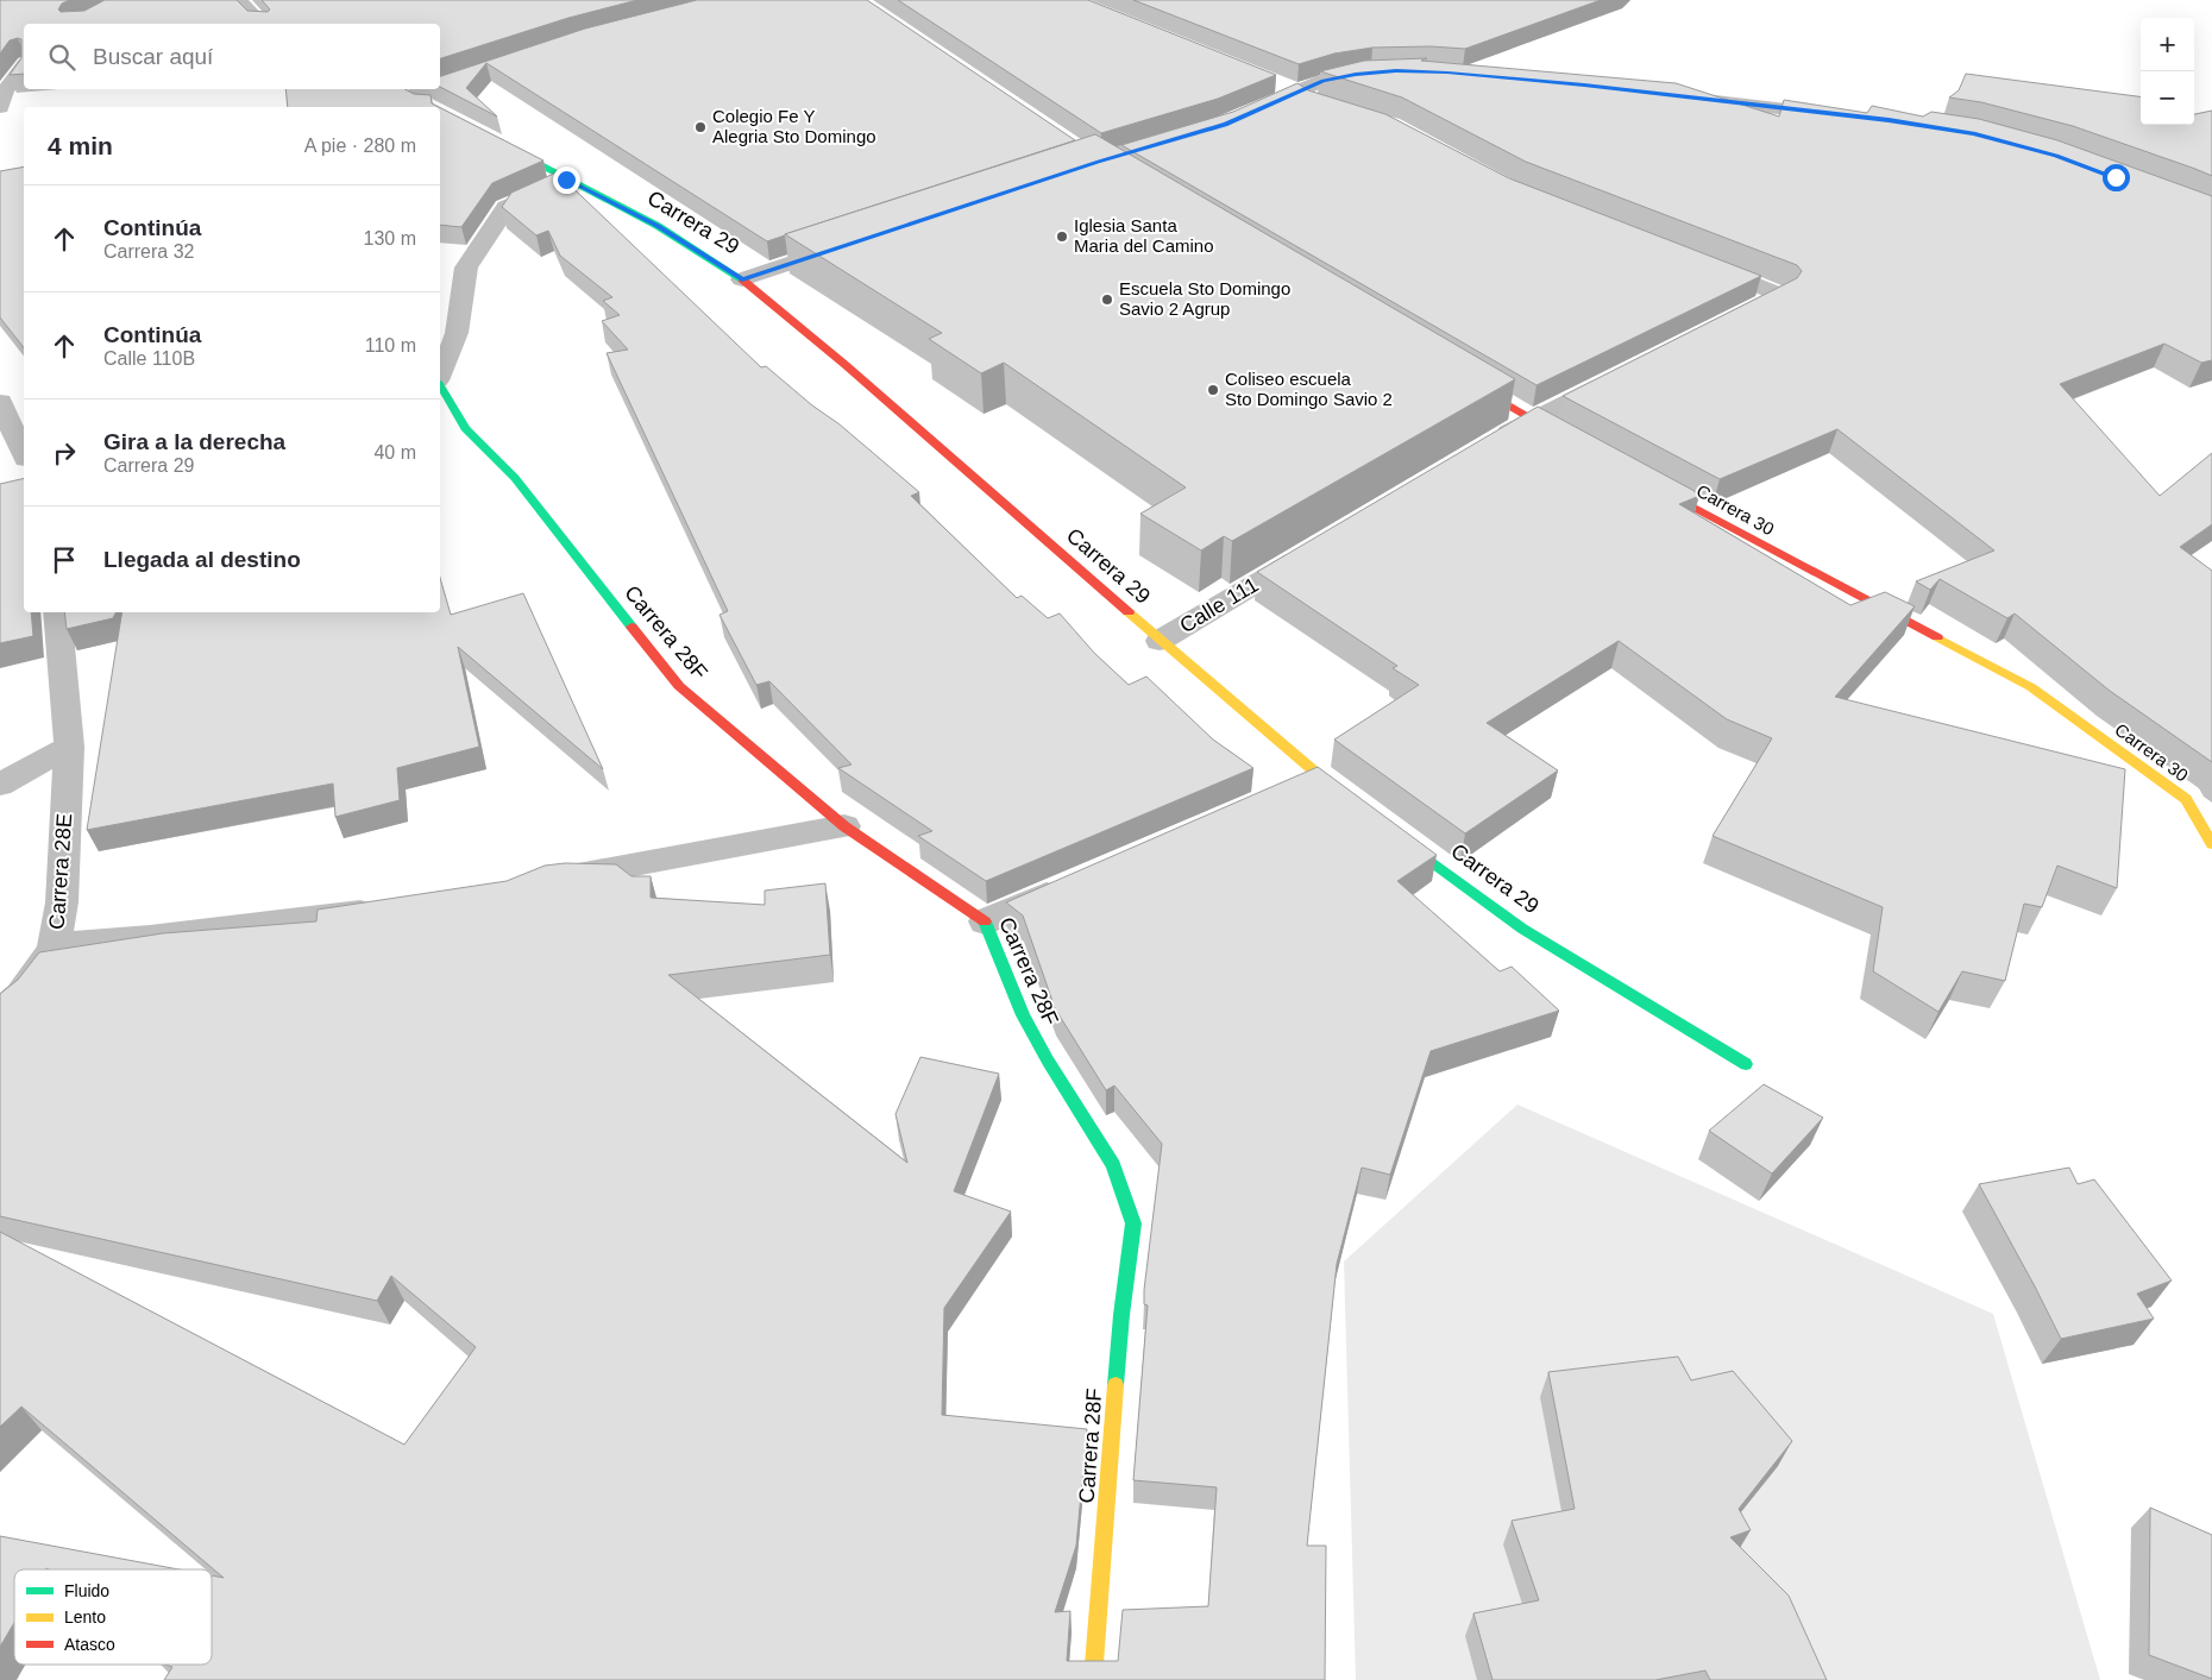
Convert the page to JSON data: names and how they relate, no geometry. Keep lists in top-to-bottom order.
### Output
{
  "streets": {
    "street": [
      "Carrera 29",
      "Carrera 30",
      "Calle 111",
      "Carrera 28F",
      "Carrera 28E"
    ]
  },
  "crossings": [
    ["Carrera 29", "Calle 111"]
  ],
  "places": [
    "Colegio Fe Y Alegria Sto Domingo",
    "Iglesia Santa Maria del Camino",
    "Escuela Sto Domingo Savio 2 Agrup",
    "Coliseo escuela Sto Domingo Savio 2"
  ],
  "legend": ["Fluido", "Lento", "Atasco"],
  "page": {
    "map_buttons": ["+", "−"],
    "search": "Buscar aquí",
    "heading": ["4 min", "A pie · 280 m"],
    "list": [
      ["Continúa", "Carrera 32", "130 m"],
      ["Continúa", "Calle 110B", "110 m"],
      ["Gira a la derecha", "Carrera 29", "40 m"],
      "Llegada al destino"
    ]
  }
}
